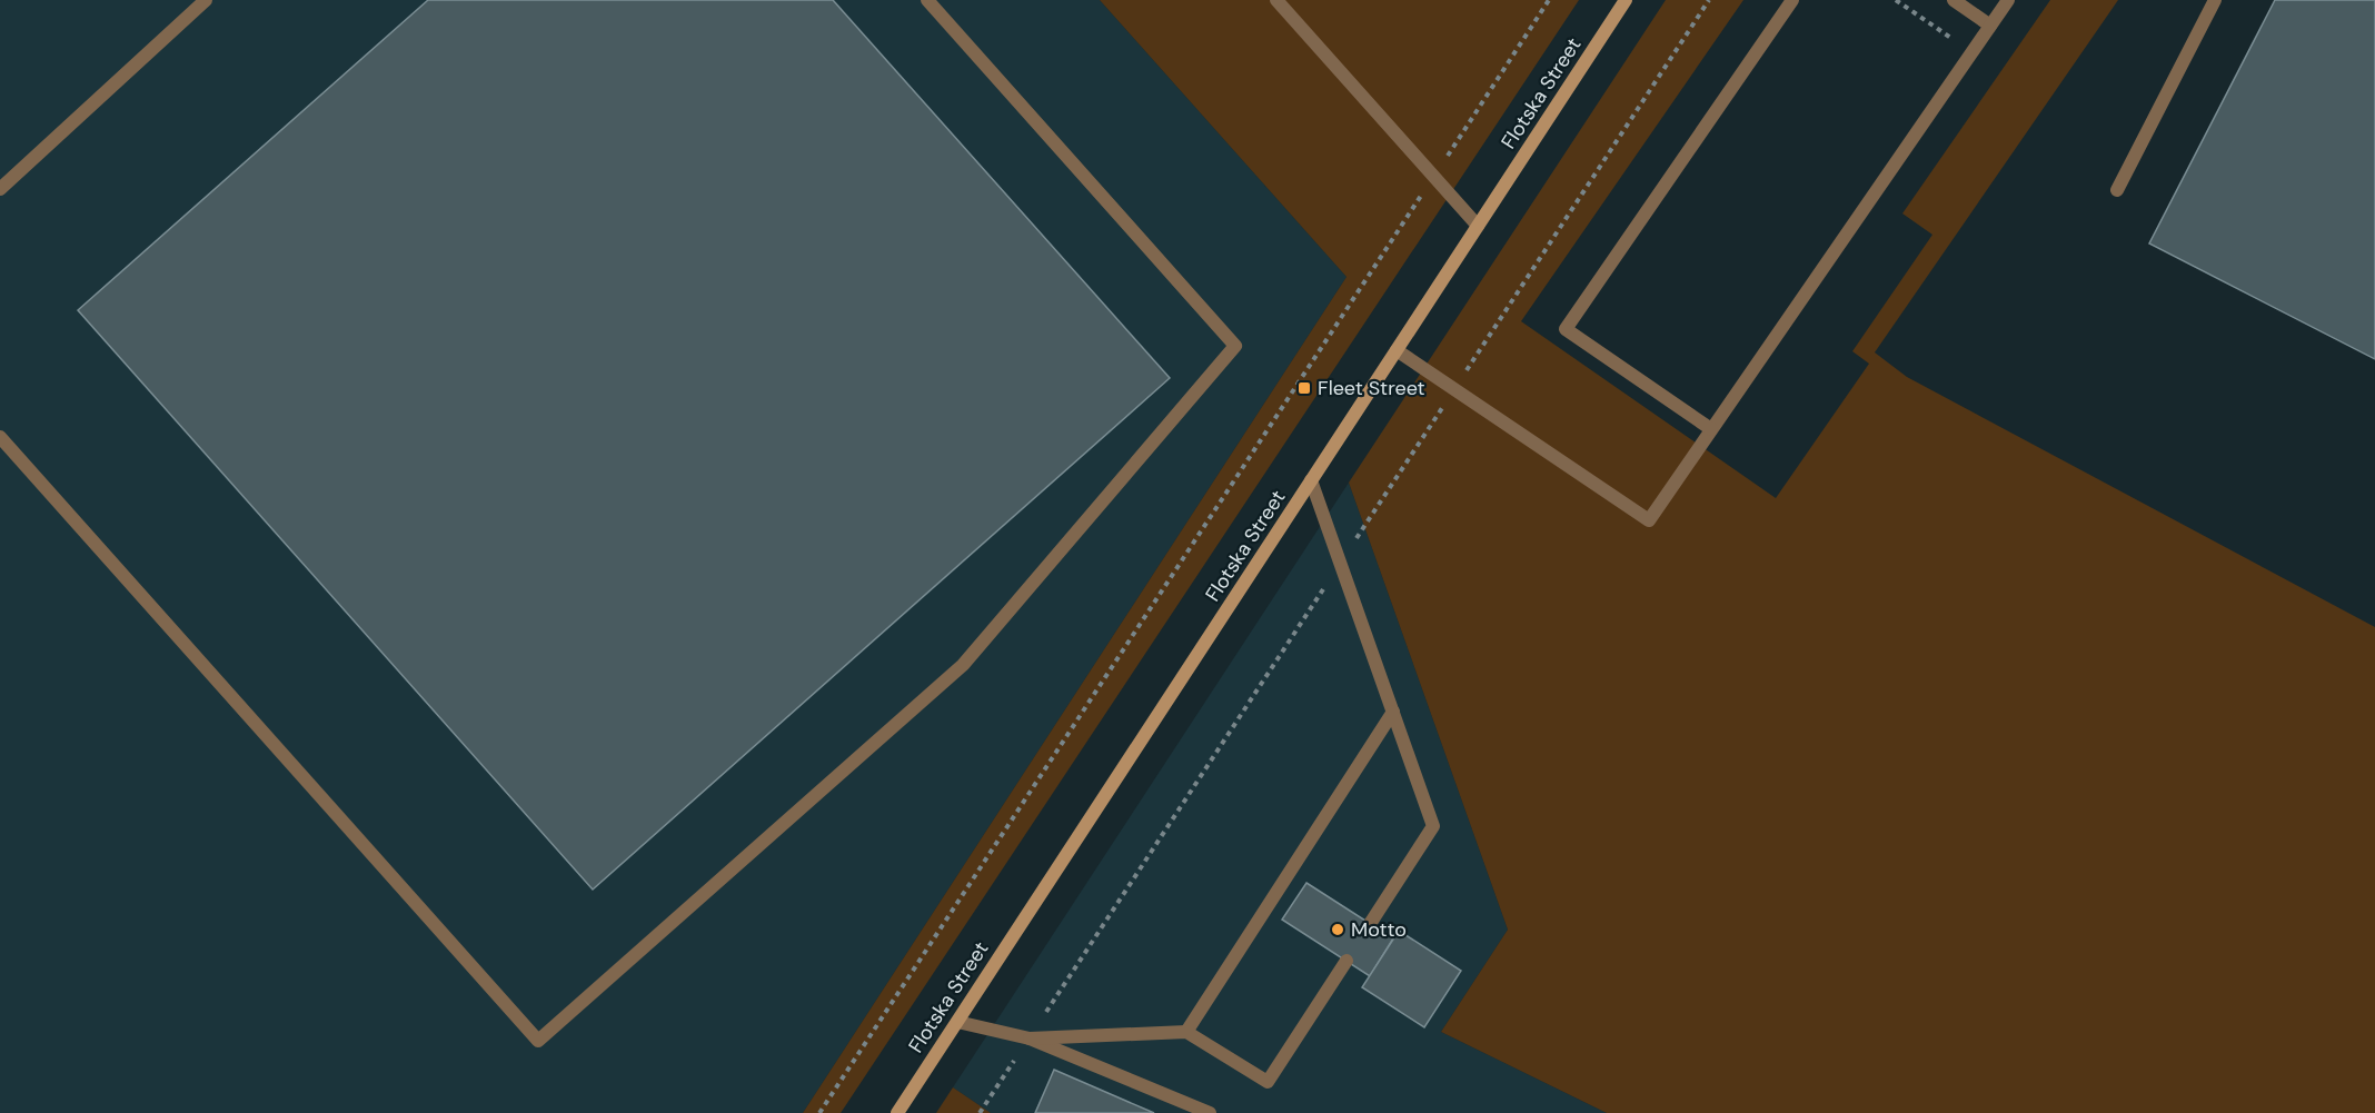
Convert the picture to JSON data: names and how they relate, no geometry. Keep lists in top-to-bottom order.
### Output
{
  "streets": {
    "street": ["Flotska Street"]
  },
  "places": {
    "transit": ["Fleet Street"],
    "other": ["Motto"]
  }
}
